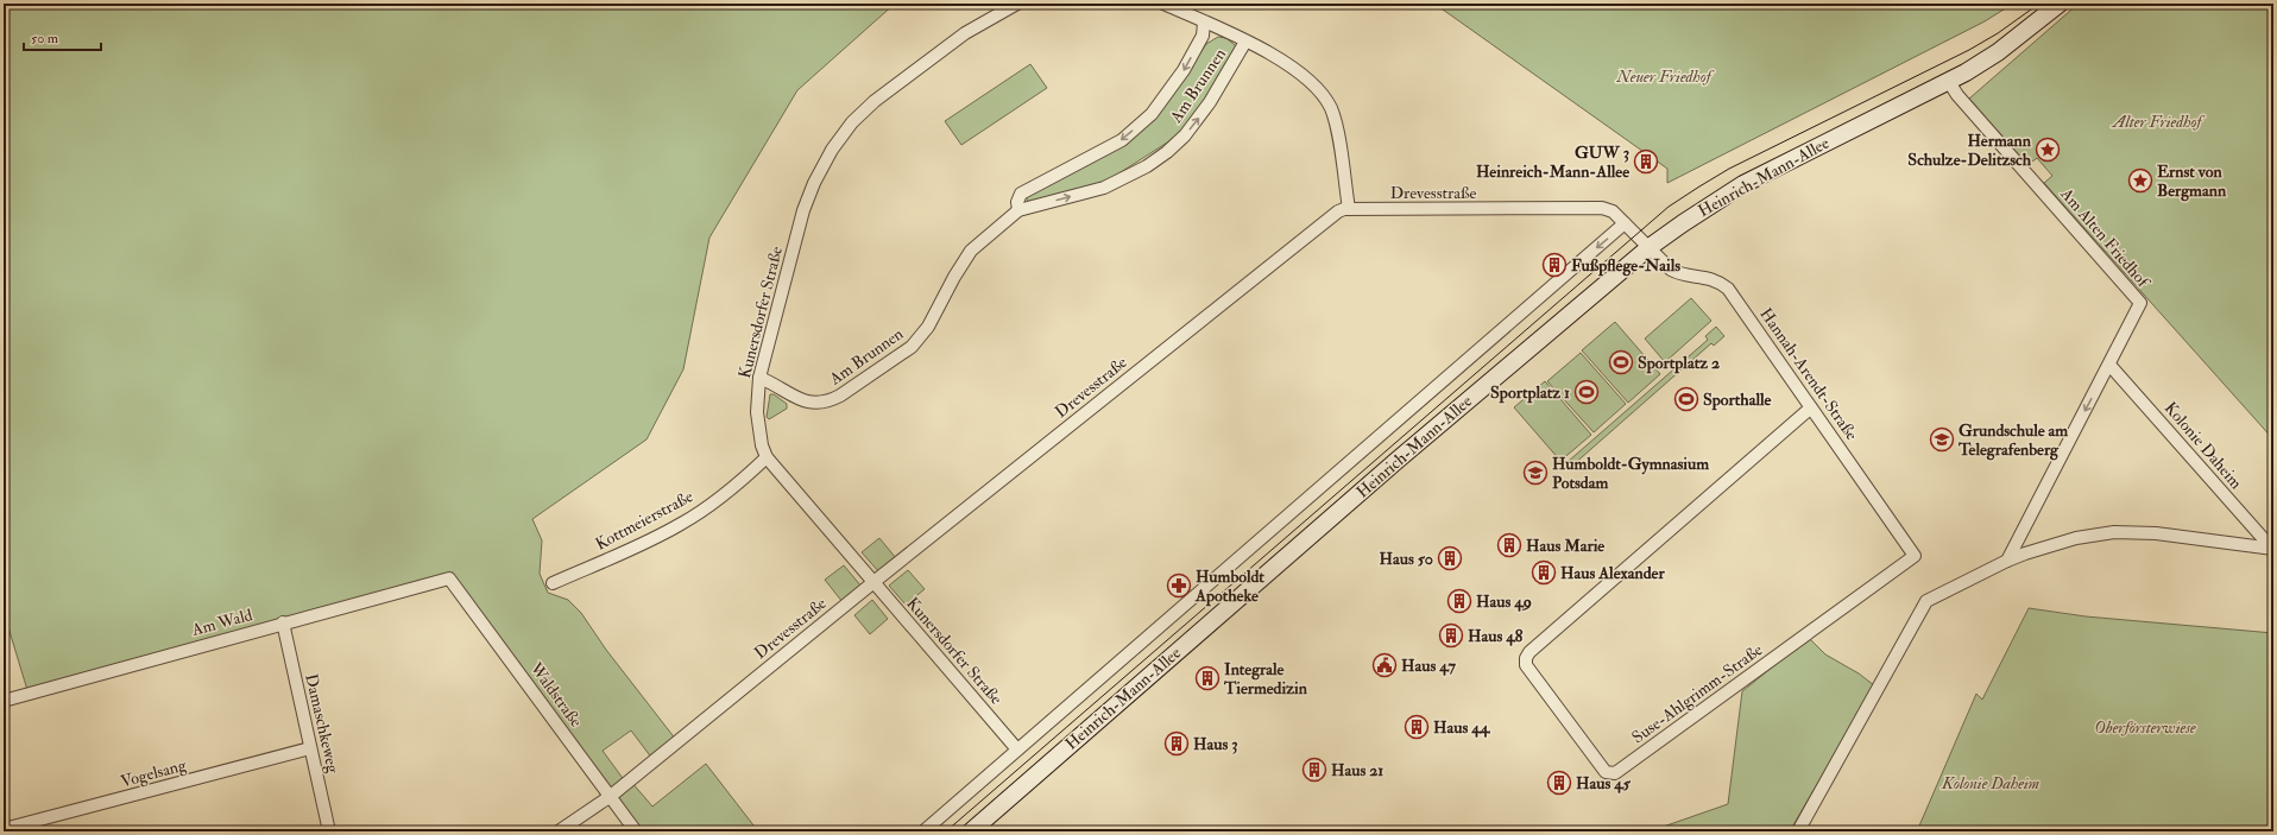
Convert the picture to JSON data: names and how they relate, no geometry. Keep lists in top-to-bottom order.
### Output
{
  "streets": {
    "main road": ["Heinrich-Mann-Allee"],
    "street": [
      "Am Brunnen",
      "Drevesstraße",
      "Am Alten Friedhof",
      "Kunersdorfer Straße",
      "Hannah-Arendt-Straße",
      "Kolonie Daheim",
      "Kottmeierstraße",
      "Am Wald",
      "Suse-Ahlgrimm-Straße",
      "Waldstraße",
      "Damaschkeweg",
      "Vogelsang"
    ]
  },
  "crossings": [
    ["Am Brunnen", "Kunersdorfer Straße"],
    ["Heinrich-Mann-Allee", "Drevesstraße"],
    ["Heinrich-Mann-Allee", "Am Alten Friedhof"],
    ["Heinrich-Mann-Allee", "Kunersdorfer Straße"],
    ["Heinrich-Mann-Allee", "Hannah-Arendt-Straße"],
    ["Drevesstraße", "Kunersdorfer Straße"],
    ["Drevesstraße", "Hannah-Arendt-Straße"],
    ["Drevesstraße", "Waldstraße"],
    ["Am Alten Friedhof", "Kolonie Daheim"],
    ["Kunersdorfer Straße", "Kottmeierstraße"],
    ["Hannah-Arendt-Straße", "Suse-Ahlgrimm-Straße"],
    ["Am Wald", "Waldstraße"],
    ["Am Wald", "Damaschkeweg"],
    ["Damaschkeweg", "Vogelsang"]
  ],
  "one_way": ["Am Alten Friedhof"],
  "parks": [
    "Neuer Friedhof",
    "Alter Friedhof",
    "Oberförsterwiese",
    "Kolonie Daheim"
  ],
  "places": {
    "place": ["Hermann Schulze-Delitzsch", "Ernst von Bergmann"],
    "building": [
      "GUW 3 Heinreich-Mann-Allee",
      "Fußpflege-Nails",
      "Haus Marie",
      "Haus 50",
      "Haus Alexander",
      "Haus 49",
      "Haus 48",
      "Integrale Tiermedizin",
      "Haus 44",
      "Haus 3",
      "Haus 21",
      "Haus 45"
    ],
    "sports": ["Sportplatz 2", "Sportplatz 1", "Sporthalle"],
    "school or university": ["Grundschule am Telegrafenberg", "Humboldt-Gymnasium Potsdam"],
    "pharmacy": ["Humboldt Apotheke"],
    "public building": ["Haus 47"]
  },
  "scale_bar": "50 m"
}
